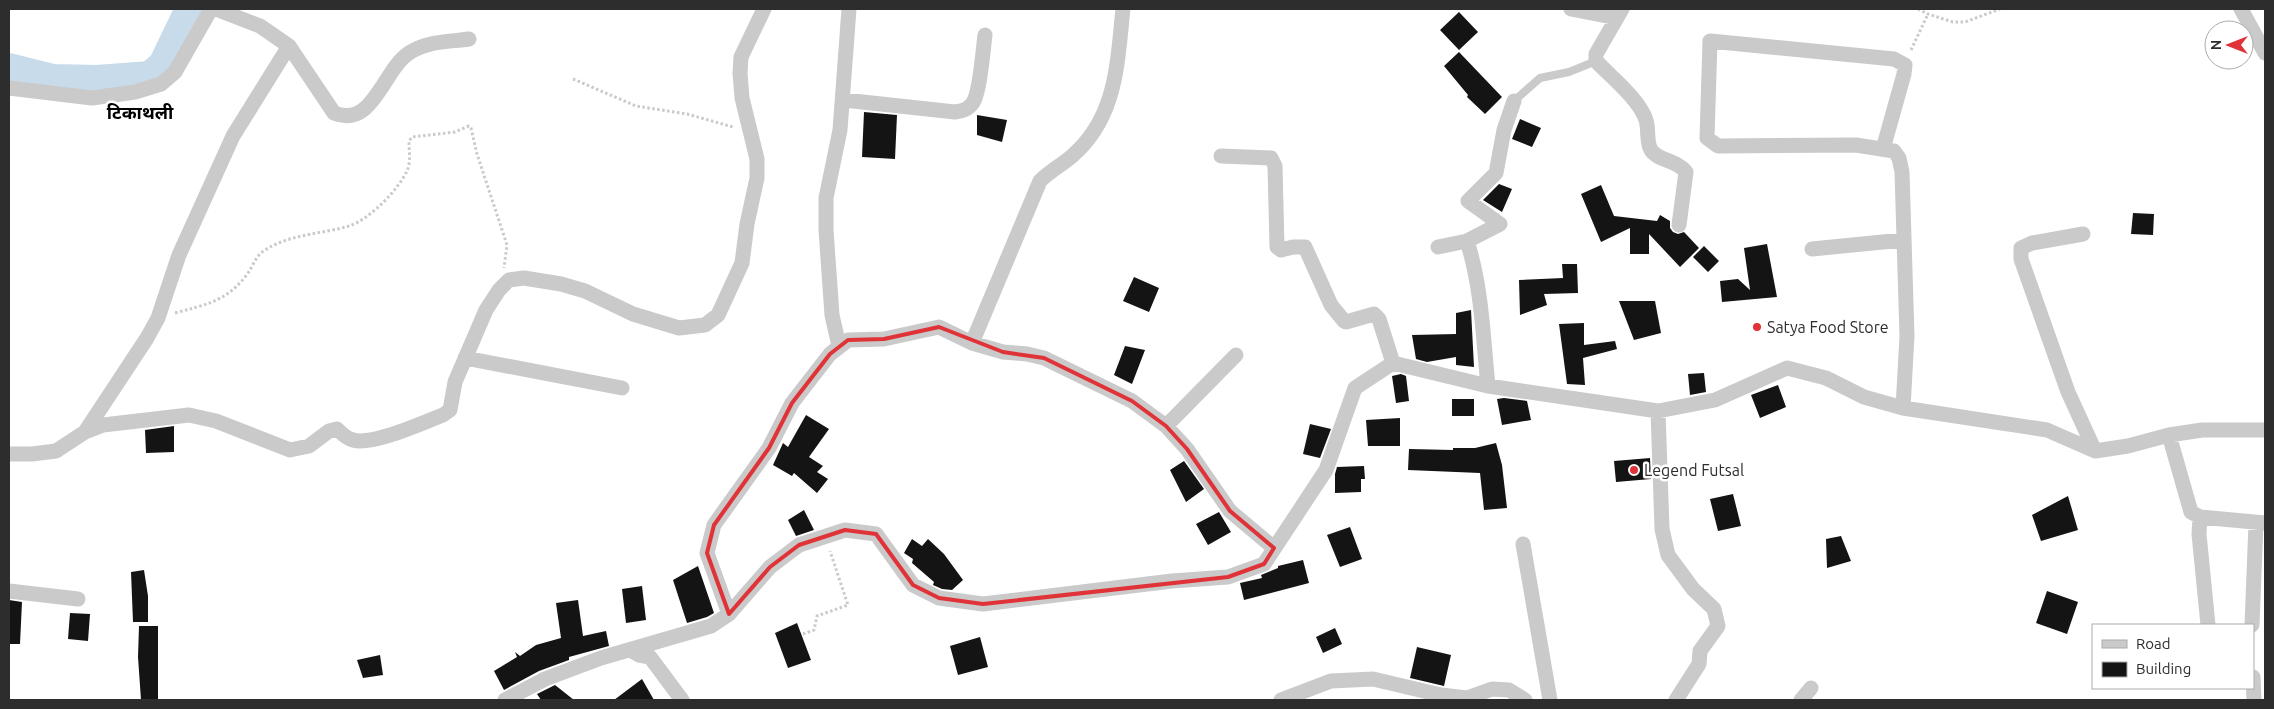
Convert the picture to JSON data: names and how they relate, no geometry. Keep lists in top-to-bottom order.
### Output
{
  "districts": ["टिकाथली"],
  "places": ["Satya Food Store", "Legend Futsal"],
  "legend": ["Road", "Building"],
  "north": "left"
}
